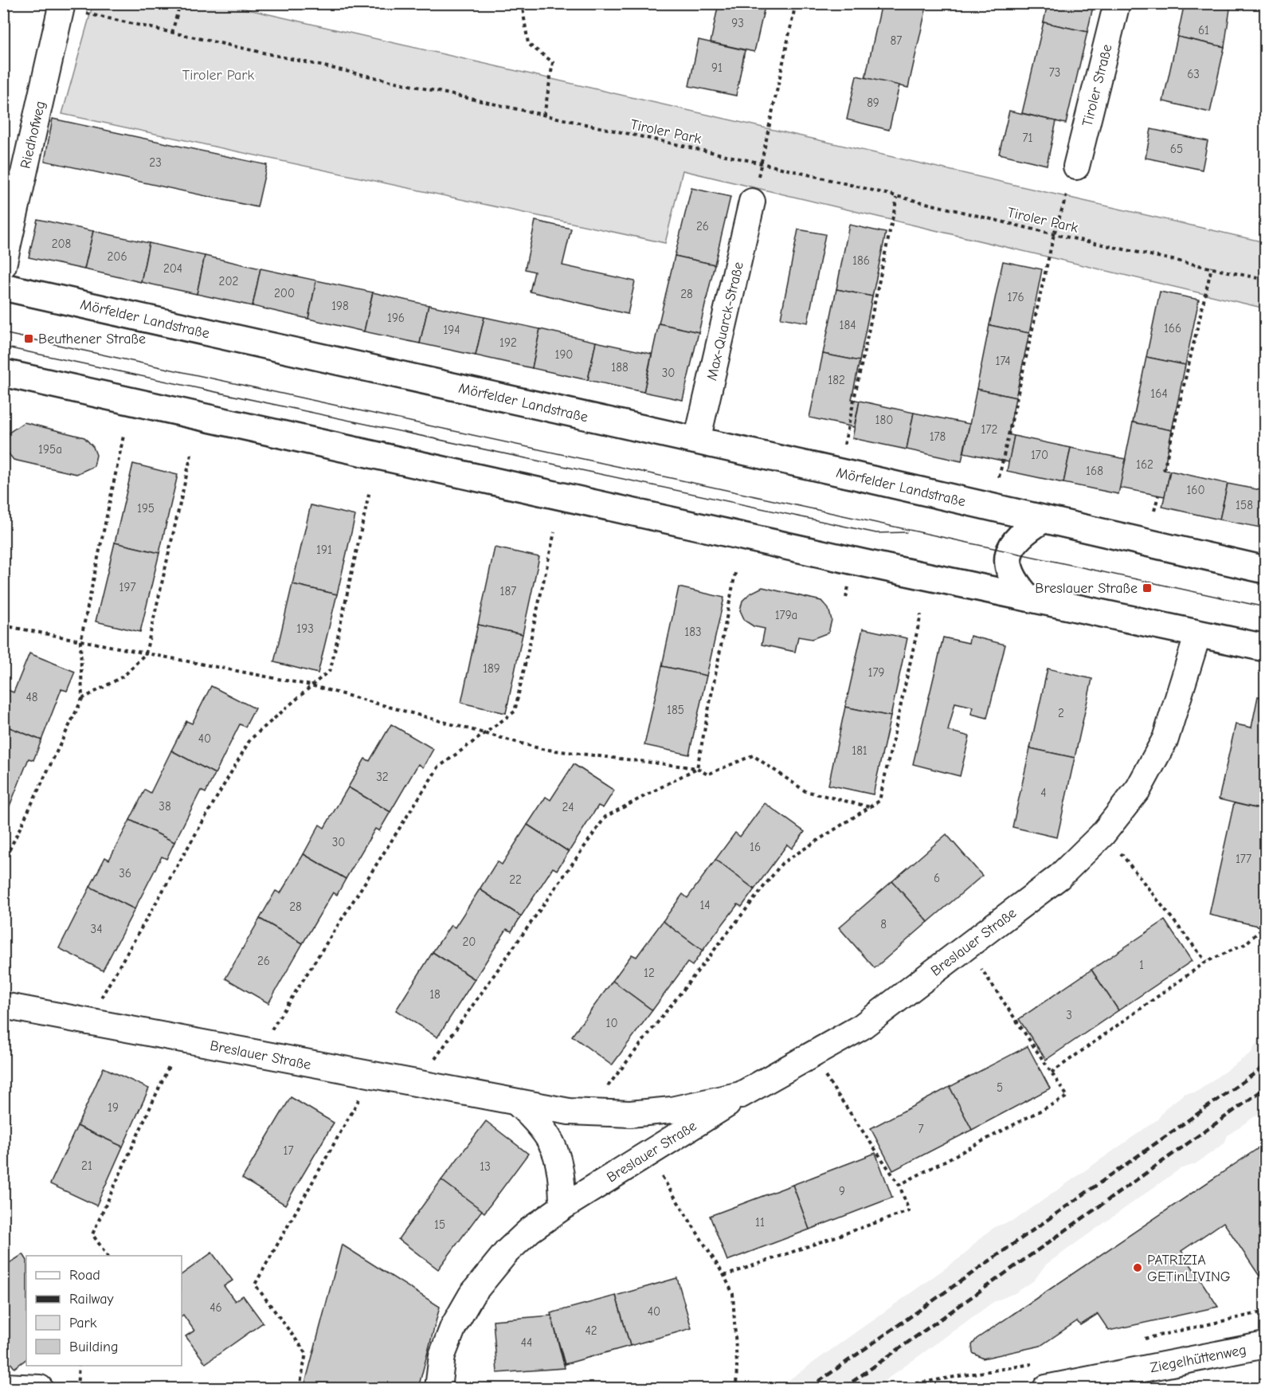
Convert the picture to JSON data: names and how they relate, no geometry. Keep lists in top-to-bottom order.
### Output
{
  "streets": {
    "main road": ["Mörfelder Landstraße"],
    "street": [
      "Tiroler Straße",
      "Riedhofweg",
      "Max-Quarck-Straße",
      "Breslauer Straße",
      "Ziegelhüttenweg"
    ],
    "path": ["Tiroler Park"]
  },
  "crossings": [
    ["Tiroler Park", "Riedhofweg"],
    ["Mörfelder Landstraße", "Max-Quarck-Straße"]
  ],
  "parks": ["Tiroler Park"],
  "places": {
    "transit": ["Beuthener Straße", "Breslauer Straße"],
    "other": ["PATRIZIA GETinLIVING"]
  },
  "house_numbers": [
    "93",
    "61",
    "87",
    "91",
    "73",
    "63",
    "89",
    "71",
    "65",
    "23",
    "26",
    "208",
    "206",
    "186",
    "204",
    "202",
    "200",
    "28",
    "176",
    "198",
    "196",
    "184",
    "166",
    "194",
    "192",
    "190",
    "174",
    "188",
    "30",
    "182",
    "164",
    "180",
    "172",
    "178",
    "195a",
    "170",
    "162",
    "168",
    "160",
    "158",
    "195",
    "191",
    "197",
    "187",
    "179a",
    "193",
    "183",
    "189",
    "179",
    "48",
    "185",
    "2",
    "40",
    "181",
    "32",
    "4",
    "38",
    "24",
    "30",
    "16",
    "177",
    "36",
    "6",
    "22",
    "14",
    "28",
    "8",
    "34",
    "20",
    "26",
    "1",
    "12",
    "18",
    "3",
    "10",
    "5",
    "19",
    "7",
    "17",
    "21",
    "13",
    "9",
    "11",
    "15",
    "46",
    "40",
    "42",
    "44"
  ],
  "legend": [
    "Road",
    "Railway",
    "Park",
    "Building"
  ]
}
